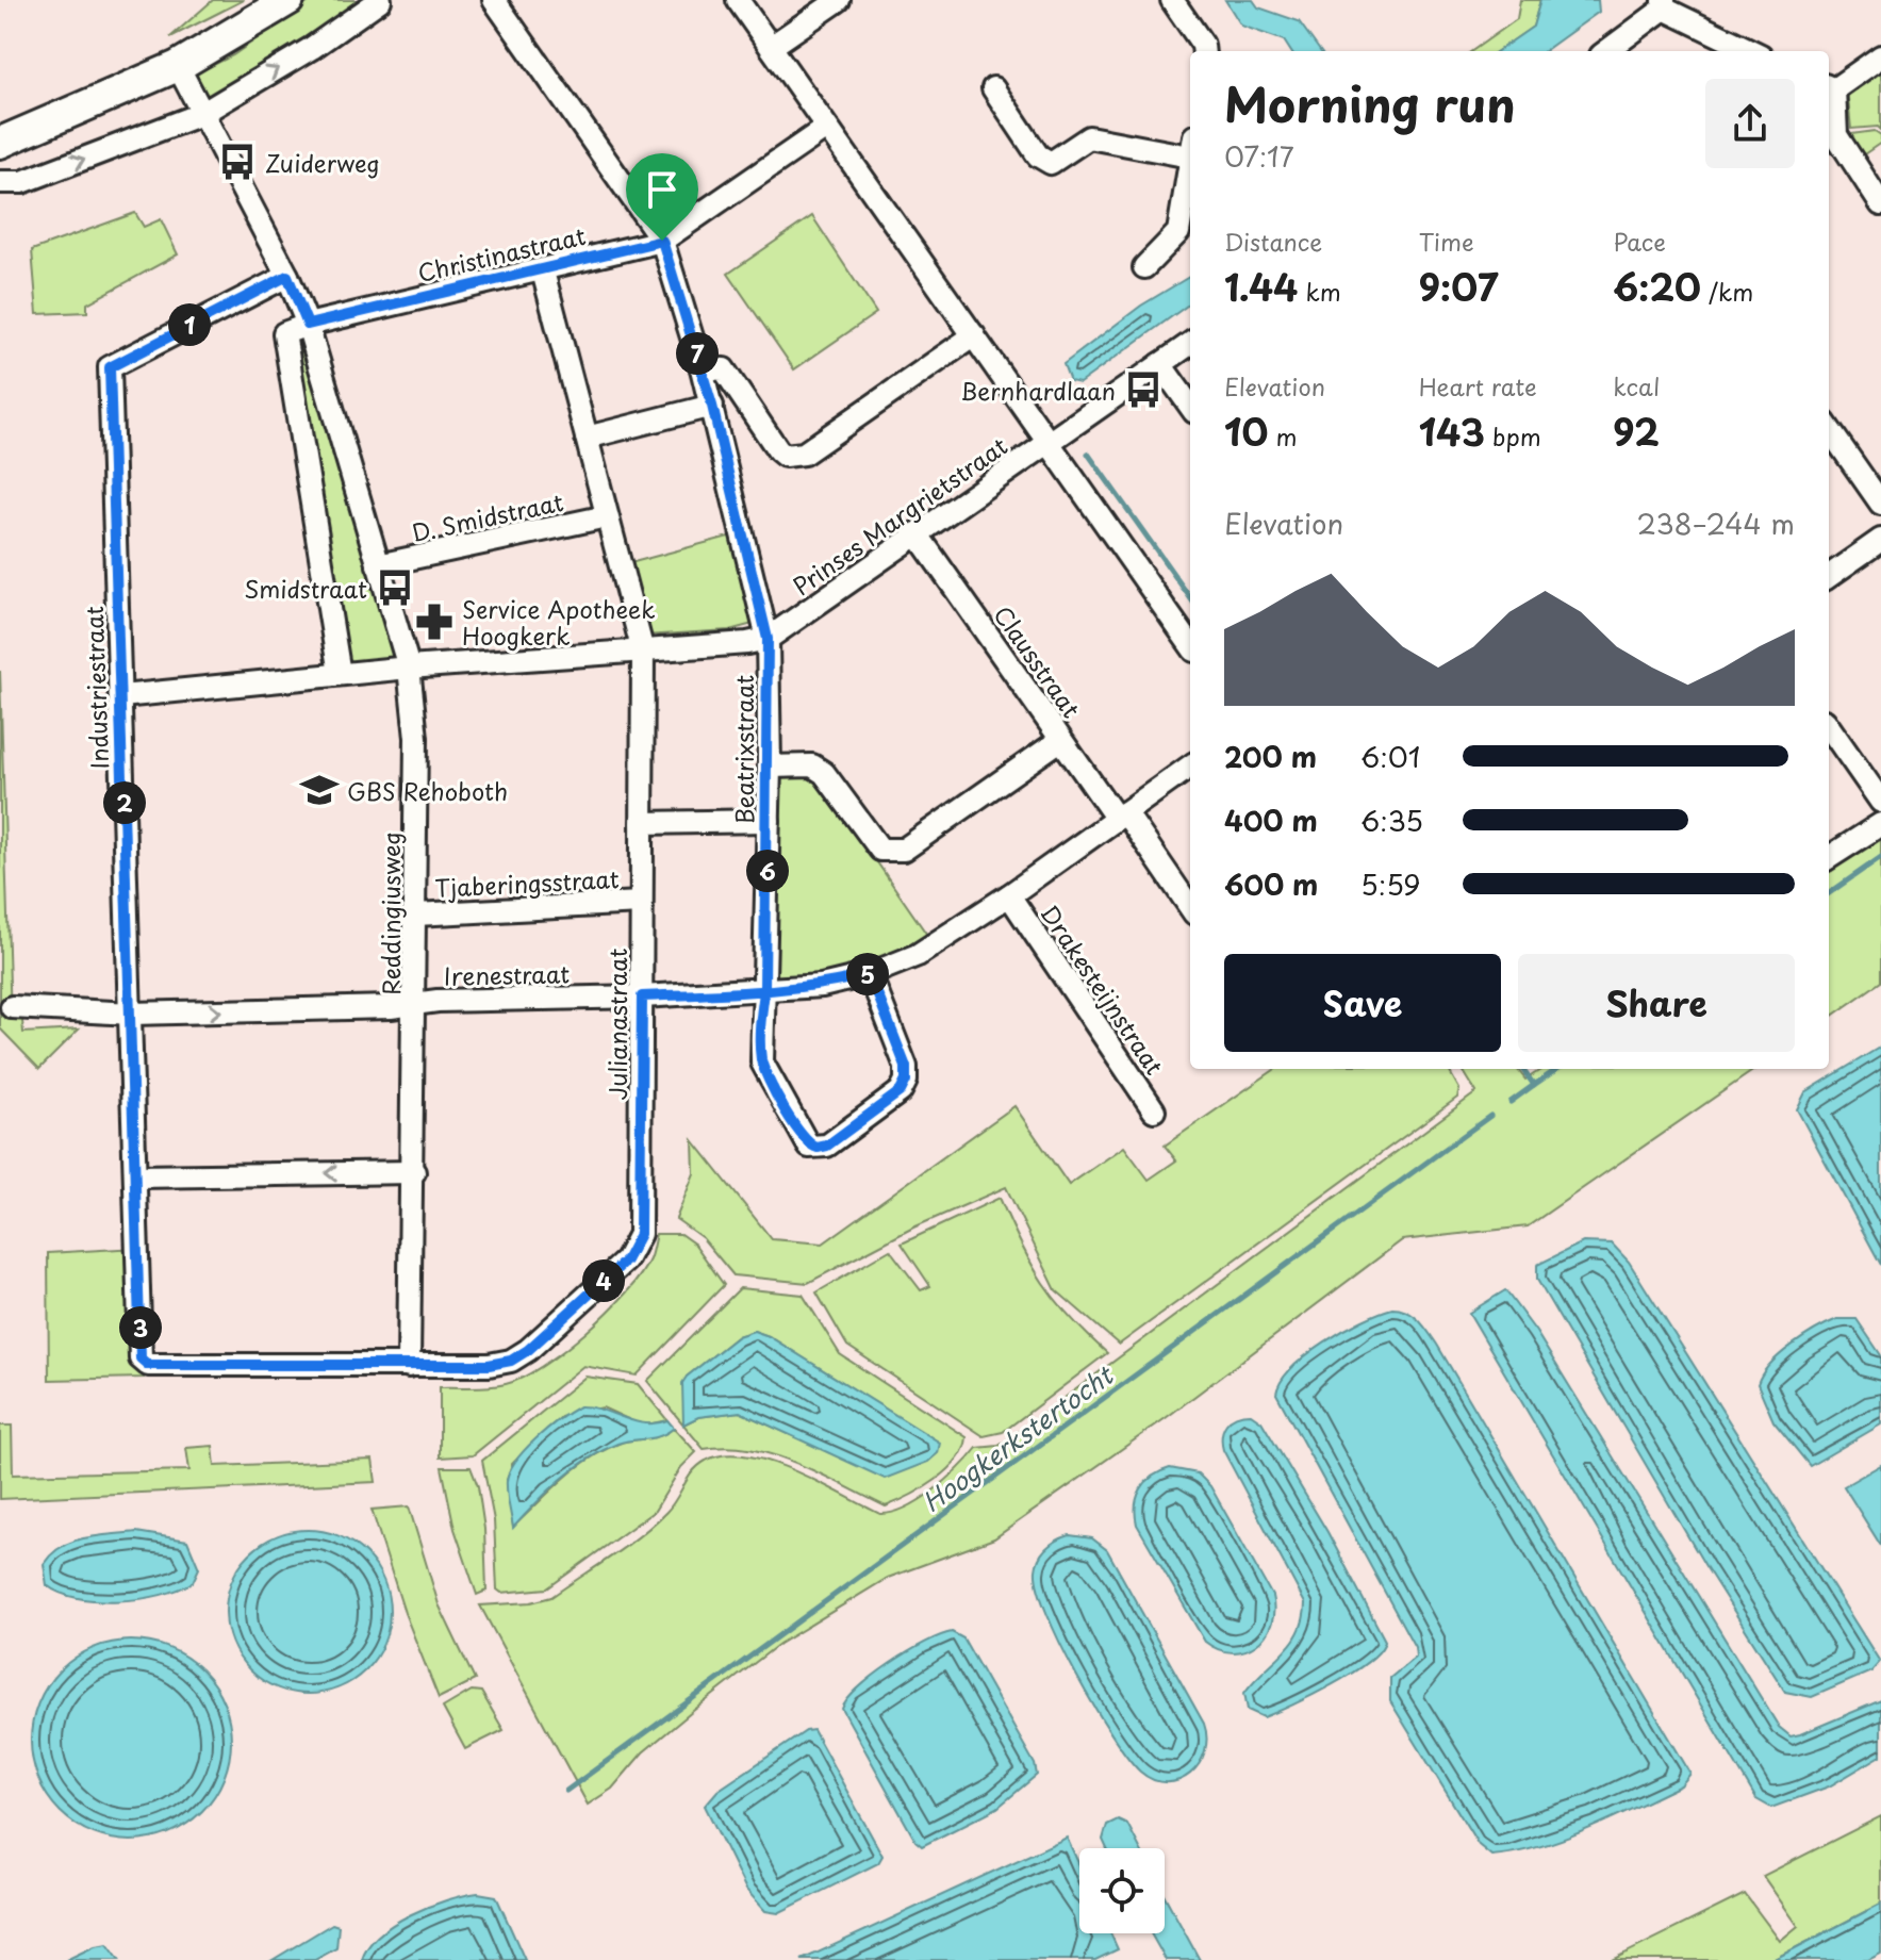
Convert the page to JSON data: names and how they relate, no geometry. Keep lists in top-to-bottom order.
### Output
{
  "streets": {
    "street": [
      "Christinastraat",
      "Prinses Margrietstraat",
      "D. Smidstraat",
      "Clausstraat",
      "Industriestraat",
      "Beatrixstraat",
      "Tjaberingsstraat",
      "Reddingiusweg",
      "Irenestraat",
      "Drakesteijnstraat",
      "Julianastraat"
    ]
  },
  "crossings": [
    ["Christinastraat", "Beatrixstraat"],
    ["Christinastraat", "Reddingiusweg"],
    ["Christinastraat", "Julianastraat"],
    ["Prinses Margrietstraat", "Clausstraat"],
    ["Prinses Margrietstraat", "Industriestraat"],
    ["Prinses Margrietstraat", "Beatrixstraat"],
    ["Prinses Margrietstraat", "Reddingiusweg"],
    ["Prinses Margrietstraat", "Julianastraat"],
    ["D. Smidstraat", "Reddingiusweg"],
    ["D. Smidstraat", "Julianastraat"],
    ["Clausstraat", "Irenestraat"],
    ["Industriestraat", "Reddingiusweg"],
    ["Industriestraat", "Irenestraat"],
    ["Industriestraat", "Julianastraat"],
    ["Beatrixstraat", "Irenestraat"],
    ["Tjaberingsstraat", "Reddingiusweg"],
    ["Tjaberingsstraat", "Julianastraat"],
    ["Reddingiusweg", "Irenestraat"],
    ["Reddingiusweg", "Julianastraat"],
    ["Irenestraat", "Drakesteijnstraat"],
    ["Irenestraat", "Julianastraat"]
  ],
  "water": ["Hoogkerkstertocht"],
  "places": {
    "bus stop": ["Zuiderweg", "Bernhardlaan", "Smidstraat"],
    "pharmacy": ["Service Apotheek Hoogkerk"],
    "school or university": ["GBS Rehoboth"]
  },
  "page": {
    "heading": ["Morning run", "07:17"],
    "stats": [
      ["Distance", "1.44 km"],
      ["Time", "9:07"],
      ["Pace", "6:20 /km"],
      ["Elevation", "10 m"],
      ["Heart rate", "143 bpm"],
      ["kcal", "92"]
    ],
    "pins": [
      "1",
      "7",
      "2",
      "6",
      "5",
      "4",
      "3"
    ],
    "chart": ["Elevation", "238–244 m"],
    "list": [
      {
        "name": "200 m",
        "note": "6:01"
      },
      {
        "name": "400 m",
        "note": "6:35"
      },
      {
        "name": "600 m",
        "note": "5:59"
      }
    ],
    "buttons": ["Save", "Share"]
  }
}
